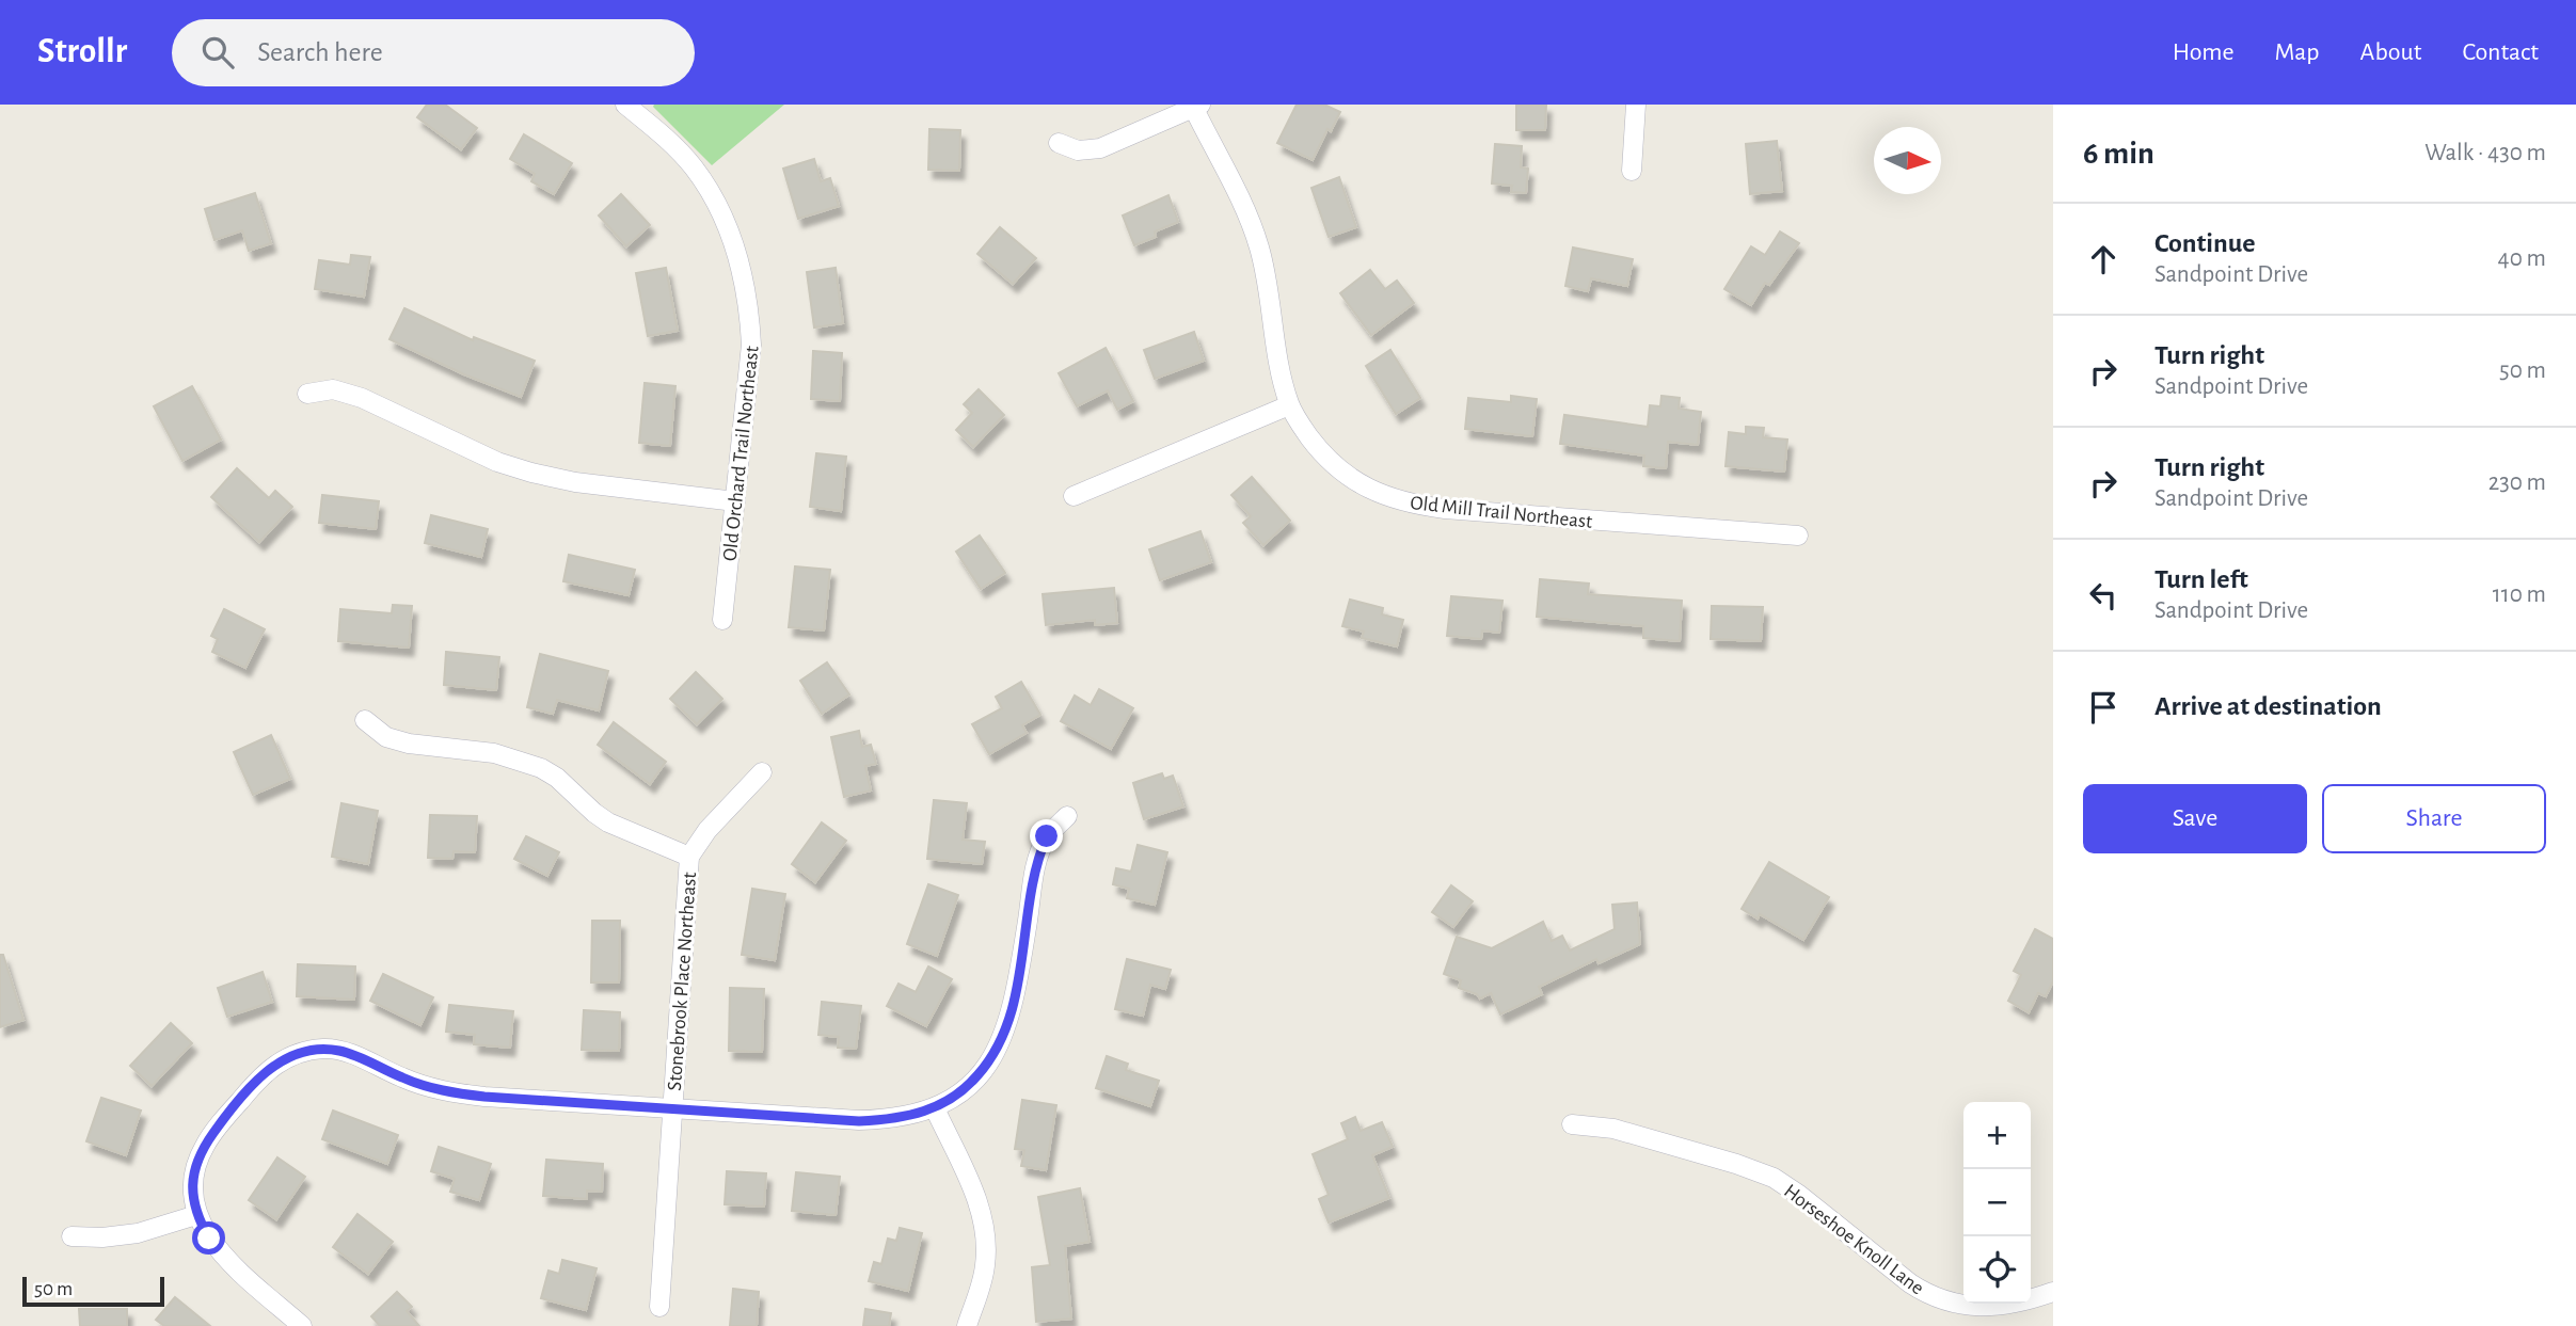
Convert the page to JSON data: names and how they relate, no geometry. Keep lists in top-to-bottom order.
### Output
{
  "streets": {
    "street": [
      "Old Orchard Trail Northeast",
      "Old Mill Trail Northeast",
      "Stonebrook Place Northeast",
      "Horseshoe Knoll Lane"
    ]
  },
  "scale_bar": "50 m",
  "north": "right",
  "page": {
    "header": "Strollr",
    "search": "Search here",
    "nav": [
      "Home",
      "Map",
      "About",
      "Contact"
    ],
    "heading": ["6 min", "Walk · 430 m"],
    "list": [
      ["Continue", "Sandpoint Drive", "40 m"],
      ["Turn right", "Sandpoint Drive", "50 m"],
      ["Turn right", "Sandpoint Drive", "230 m"],
      ["Turn left", "Sandpoint Drive", "110 m"],
      "Arrive at destination"
    ],
    "buttons": ["Save", "Share"],
    "map_buttons": ["+", "−"],
    "scale": "50 m"
  }
}
